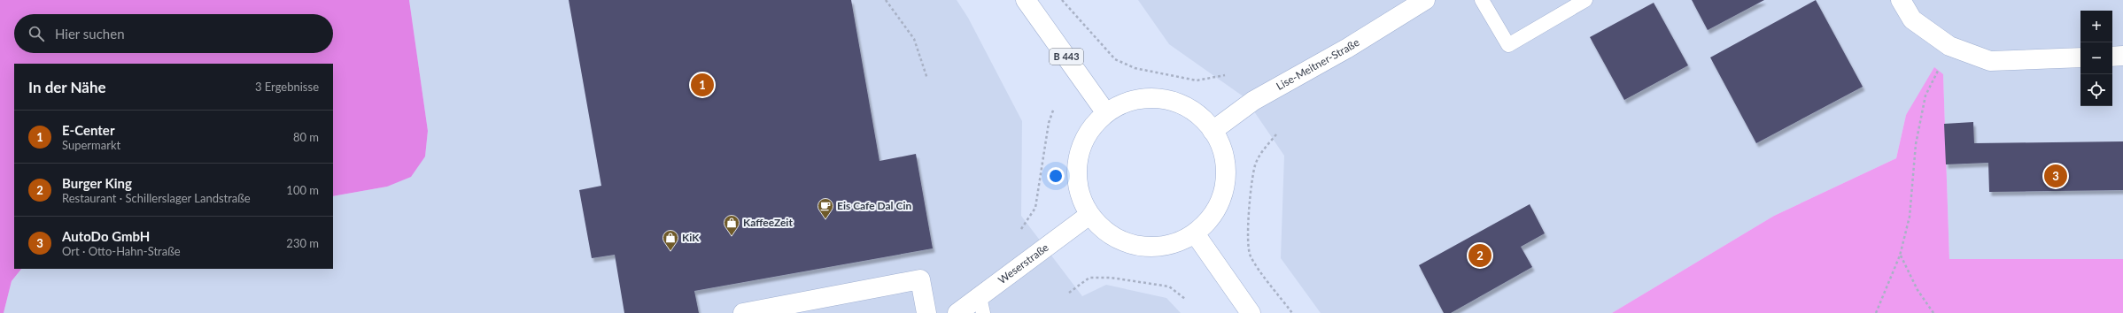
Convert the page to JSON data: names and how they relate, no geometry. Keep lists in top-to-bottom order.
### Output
{
  "streets": {
    "street": ["B 443", "Lise-Meitner-Straße", "Weserstraße"]
  },
  "places": {
    "cafe": ["Eis Cafe Dal Cin"],
    "shop": ["KaffeeZeit", "KiK"]
  },
  "page": {
    "map_buttons": ["+", "−"],
    "search": "Hier suchen",
    "heading": ["In der Nähe", "3 Ergebnisse"],
    "pins": ["1", "3", "2"],
    "list": [
      {
        "mark": "1",
        "name": "E-Center",
        "note": "Supermarkt",
        "value": "80 m"
      },
      {
        "mark": "2",
        "name": "Burger King",
        "note": "Restaurant · Schillerslager Landstraße",
        "value": "100 m"
      },
      {
        "mark": "3",
        "name": "AutoDo GmbH",
        "note": "Ort · Otto-Hahn-Straße",
        "value": "230 m"
      }
    ]
  }
}
